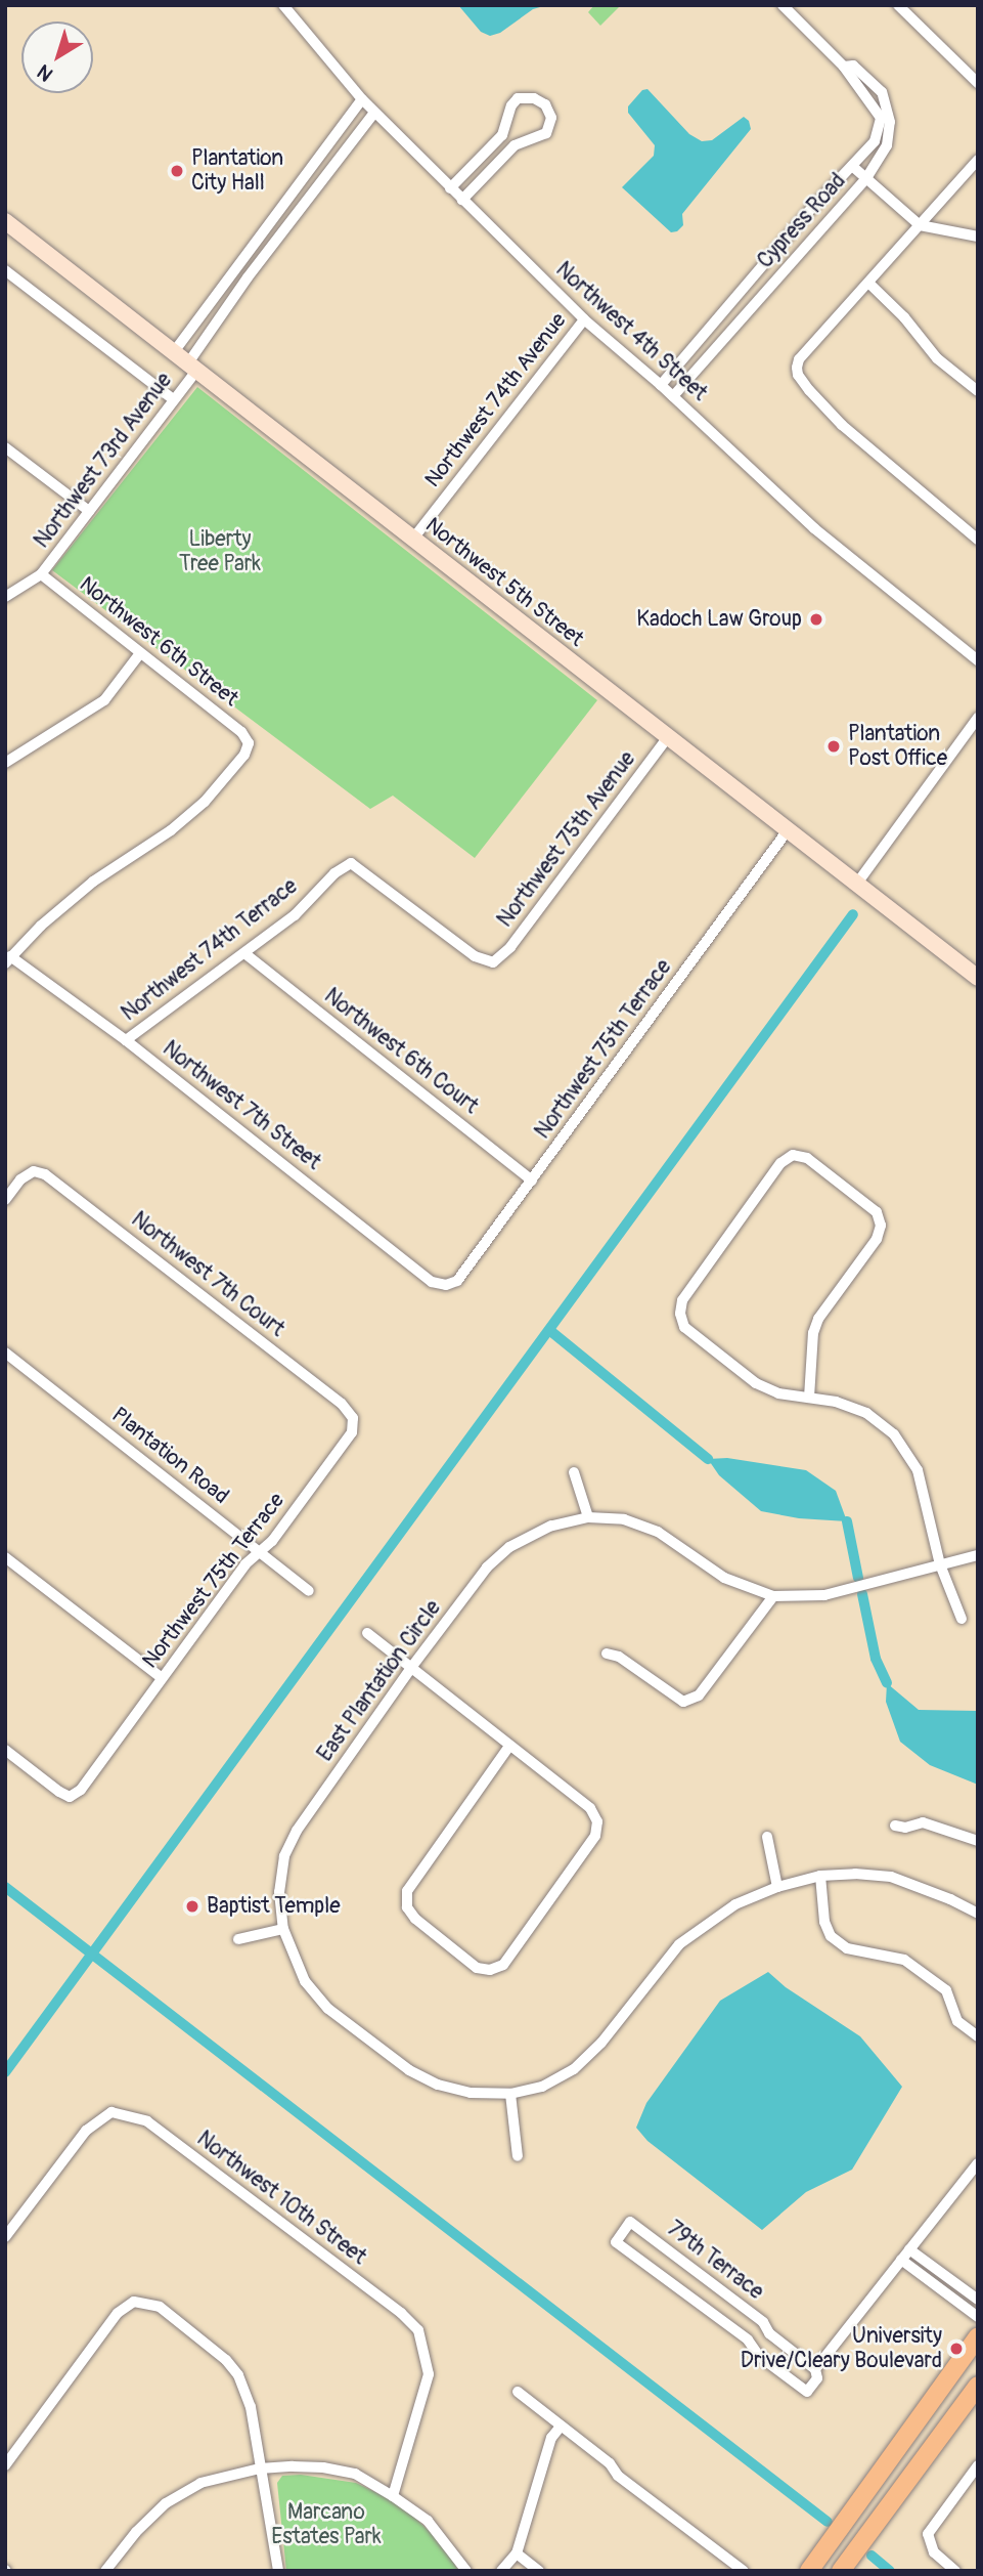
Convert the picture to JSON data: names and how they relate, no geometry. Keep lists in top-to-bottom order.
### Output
{
  "streets": {
    "street": [
      "Cypress Road",
      "Northwest 4th Street",
      "Northwest 74th Avenue",
      "Northwest 73rd Avenue",
      "Northwest 5th Street",
      "Northwest 6th Street",
      "Northwest 75th Avenue",
      "Northwest 74th Terrace",
      "Northwest 75th Terrace",
      "Northwest 6th Court",
      "Northwest 7th Street",
      "Northwest 7th Court",
      "Plantation Road",
      "East Plantation Circle",
      "Northwest 10th Street",
      "79th Terrace"
    ]
  },
  "crossings": [
    ["Cypress Road", "Northwest 4th Street"],
    ["Northwest 4th Street", "Northwest 74th Avenue"],
    ["Northwest 4th Street", "Northwest 73rd Avenue"],
    ["Northwest 74th Avenue", "Northwest 5th Street"],
    ["Northwest 73rd Avenue", "Northwest 5th Street"],
    ["Northwest 73rd Avenue", "Northwest 6th Street"],
    ["Northwest 5th Street", "Northwest 75th Avenue"],
    ["Northwest 5th Street", "Northwest 75th Terrace"],
    ["Northwest 6th Street", "Northwest 7th Street"],
    ["Northwest 75th Avenue", "Northwest 74th Terrace"],
    ["Northwest 74th Terrace", "Northwest 6th Court"],
    ["Northwest 74th Terrace", "Northwest 7th Street"],
    ["Northwest 75th Terrace", "Northwest 6th Court"],
    ["Northwest 75th Terrace", "Northwest 7th Street"],
    ["Northwest 75th Terrace", "Northwest 7th Court"],
    ["Northwest 75th Terrace", "Plantation Road"]
  ],
  "parks": ["Liberty Tree Park", "Marcano Estates Park"],
  "places": [
    "Plantation City Hall",
    "Kadoch Law Group",
    "Plantation Post Office",
    "Baptist Temple",
    "University Drive/Cleary Boulevard"
  ],
  "north": "bottom left"
}
